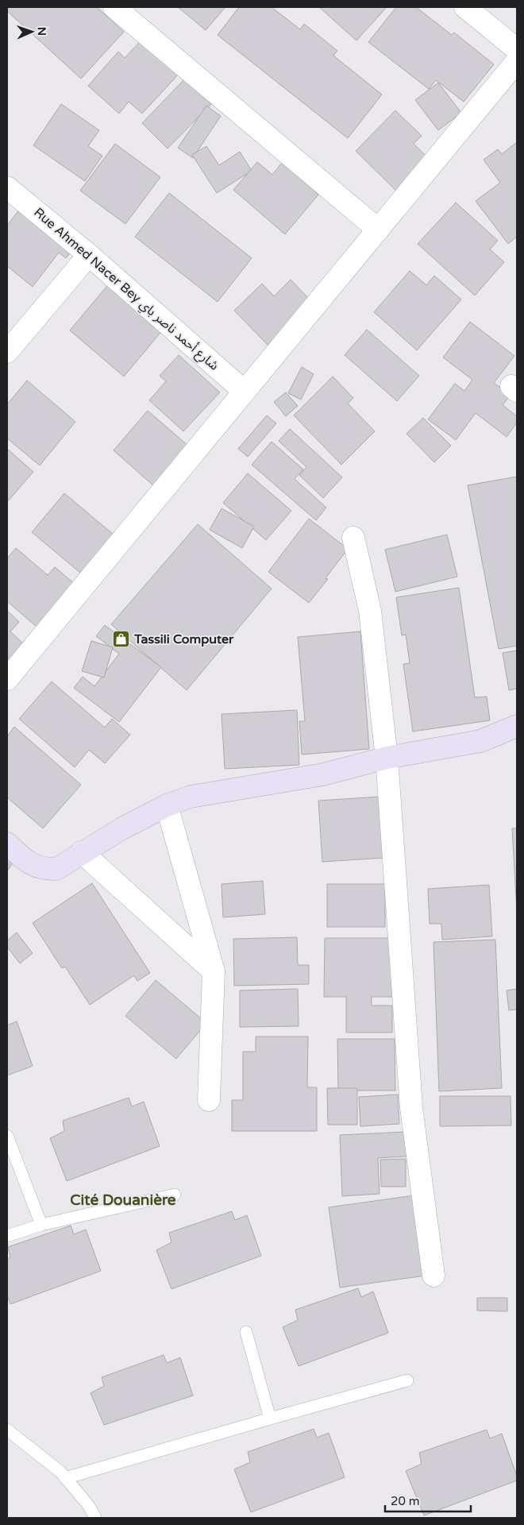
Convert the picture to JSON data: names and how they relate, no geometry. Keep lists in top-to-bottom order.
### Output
{
  "streets": {
    "street": ["Rue Ahmed Nacer Bey شارع أحمد ناصر باي"]
  },
  "districts": ["Cité Douanière"],
  "places": {
    "shop": ["Tassili Computer"]
  },
  "scale_bar": "20 m",
  "north": "right"
}
